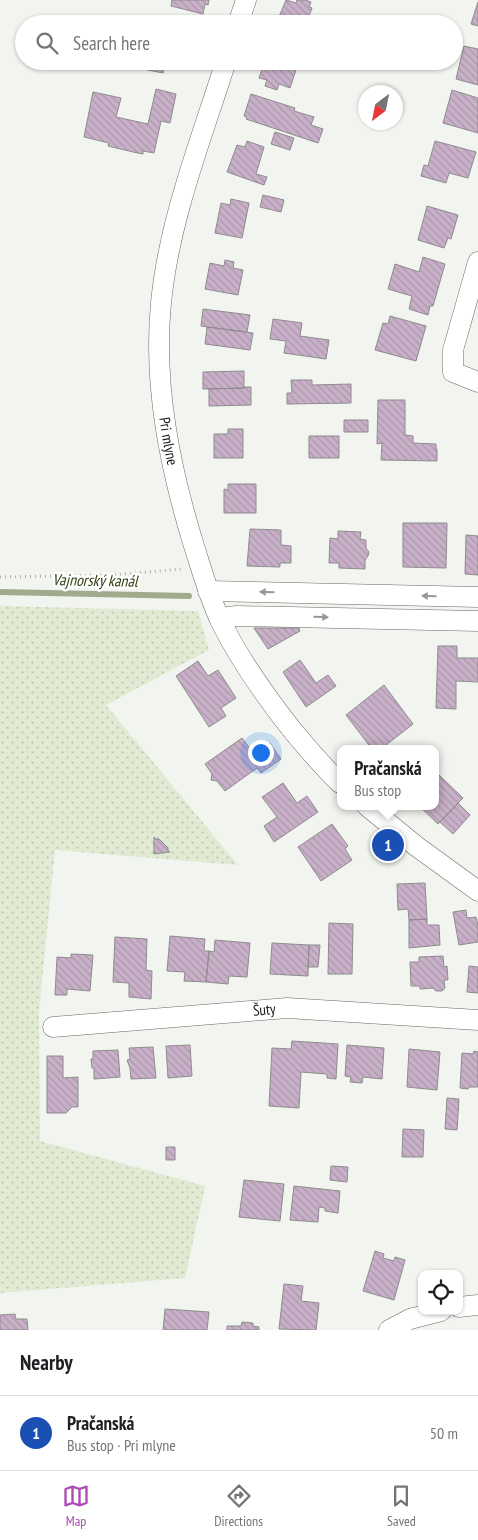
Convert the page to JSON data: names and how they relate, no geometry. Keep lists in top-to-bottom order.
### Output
{
  "streets": {
    "street": ["Pri mlyne", "Šuty"]
  },
  "water": ["Vajnorský kanál"],
  "north": "bottom left",
  "page": {
    "search": "Search here",
    "popup": ["Pračanská", "Bus stop"],
    "pins": "1",
    "heading": "Nearby",
    "list": [
      {
        "mark": "1",
        "name": "Pračanská",
        "note": "Bus stop · Pri mlyne",
        "value": "50 m"
      }
    ],
    "nav": ["Map", "Directions", "Saved"]
  }
}
